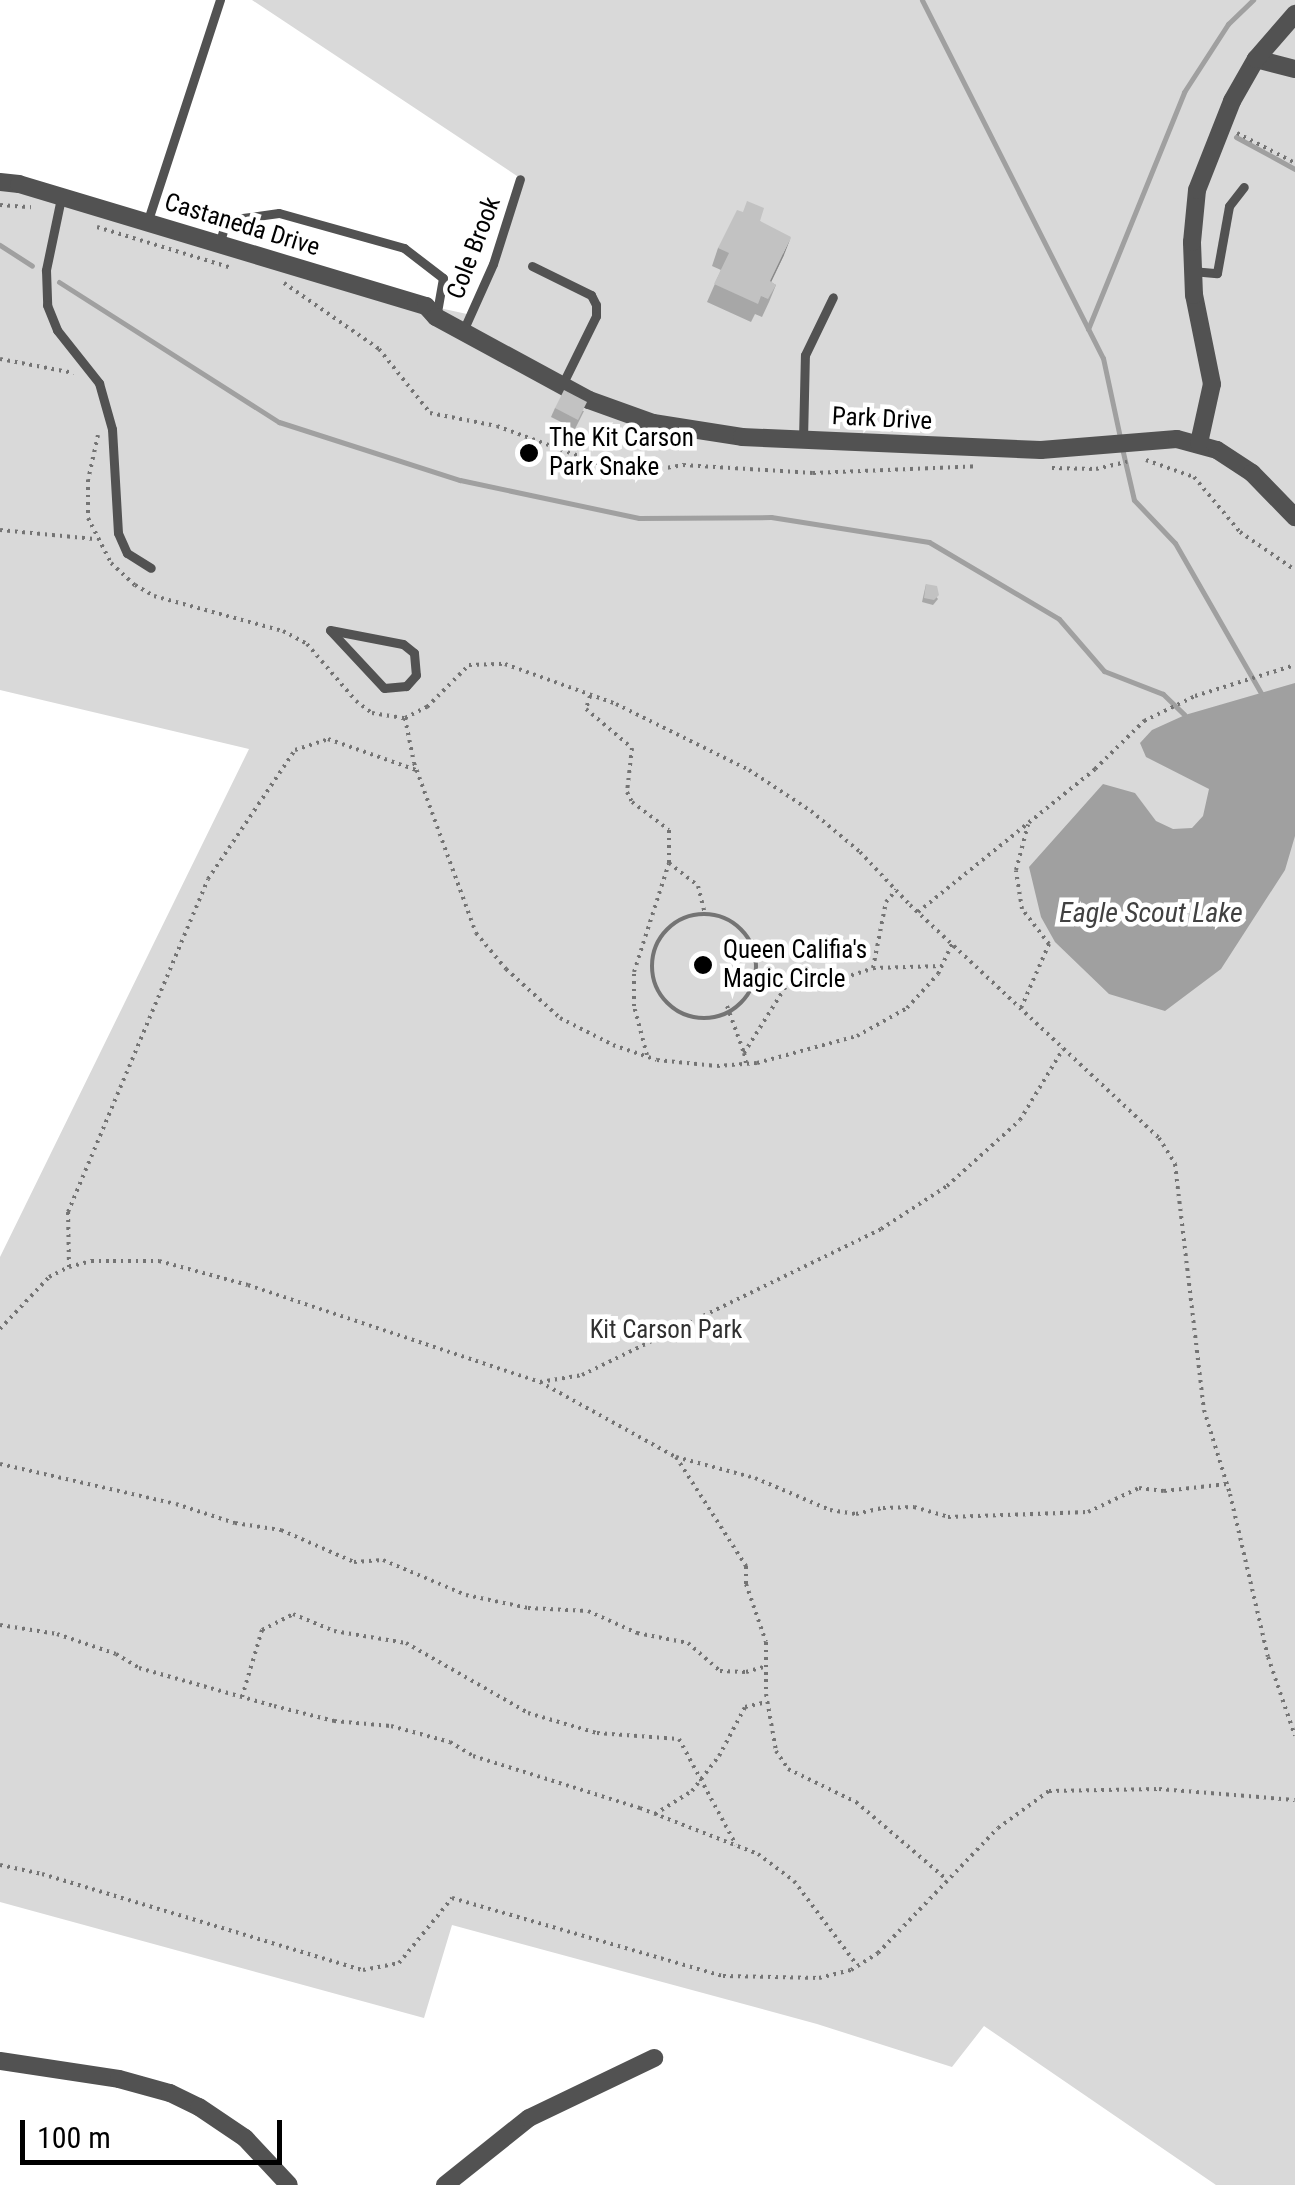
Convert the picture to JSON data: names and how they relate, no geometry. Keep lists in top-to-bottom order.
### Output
{
  "streets": {
    "street": ["Castaneda Drive", "Park Drive"],
    "lane": ["Cole Brook"]
  },
  "crossings": [
    ["Castaneda Drive", "Cole Brook"],
    ["Castaneda Drive", "Park Drive"],
    ["Cole Brook", "Park Drive"]
  ],
  "water": ["Eagle Scout Lake"],
  "parks": ["Kit Carson Park"],
  "places": ["The Kit Carson Park Snake", "Queen Califia's Magic Circle"],
  "scale_bar": "100 m"
}
